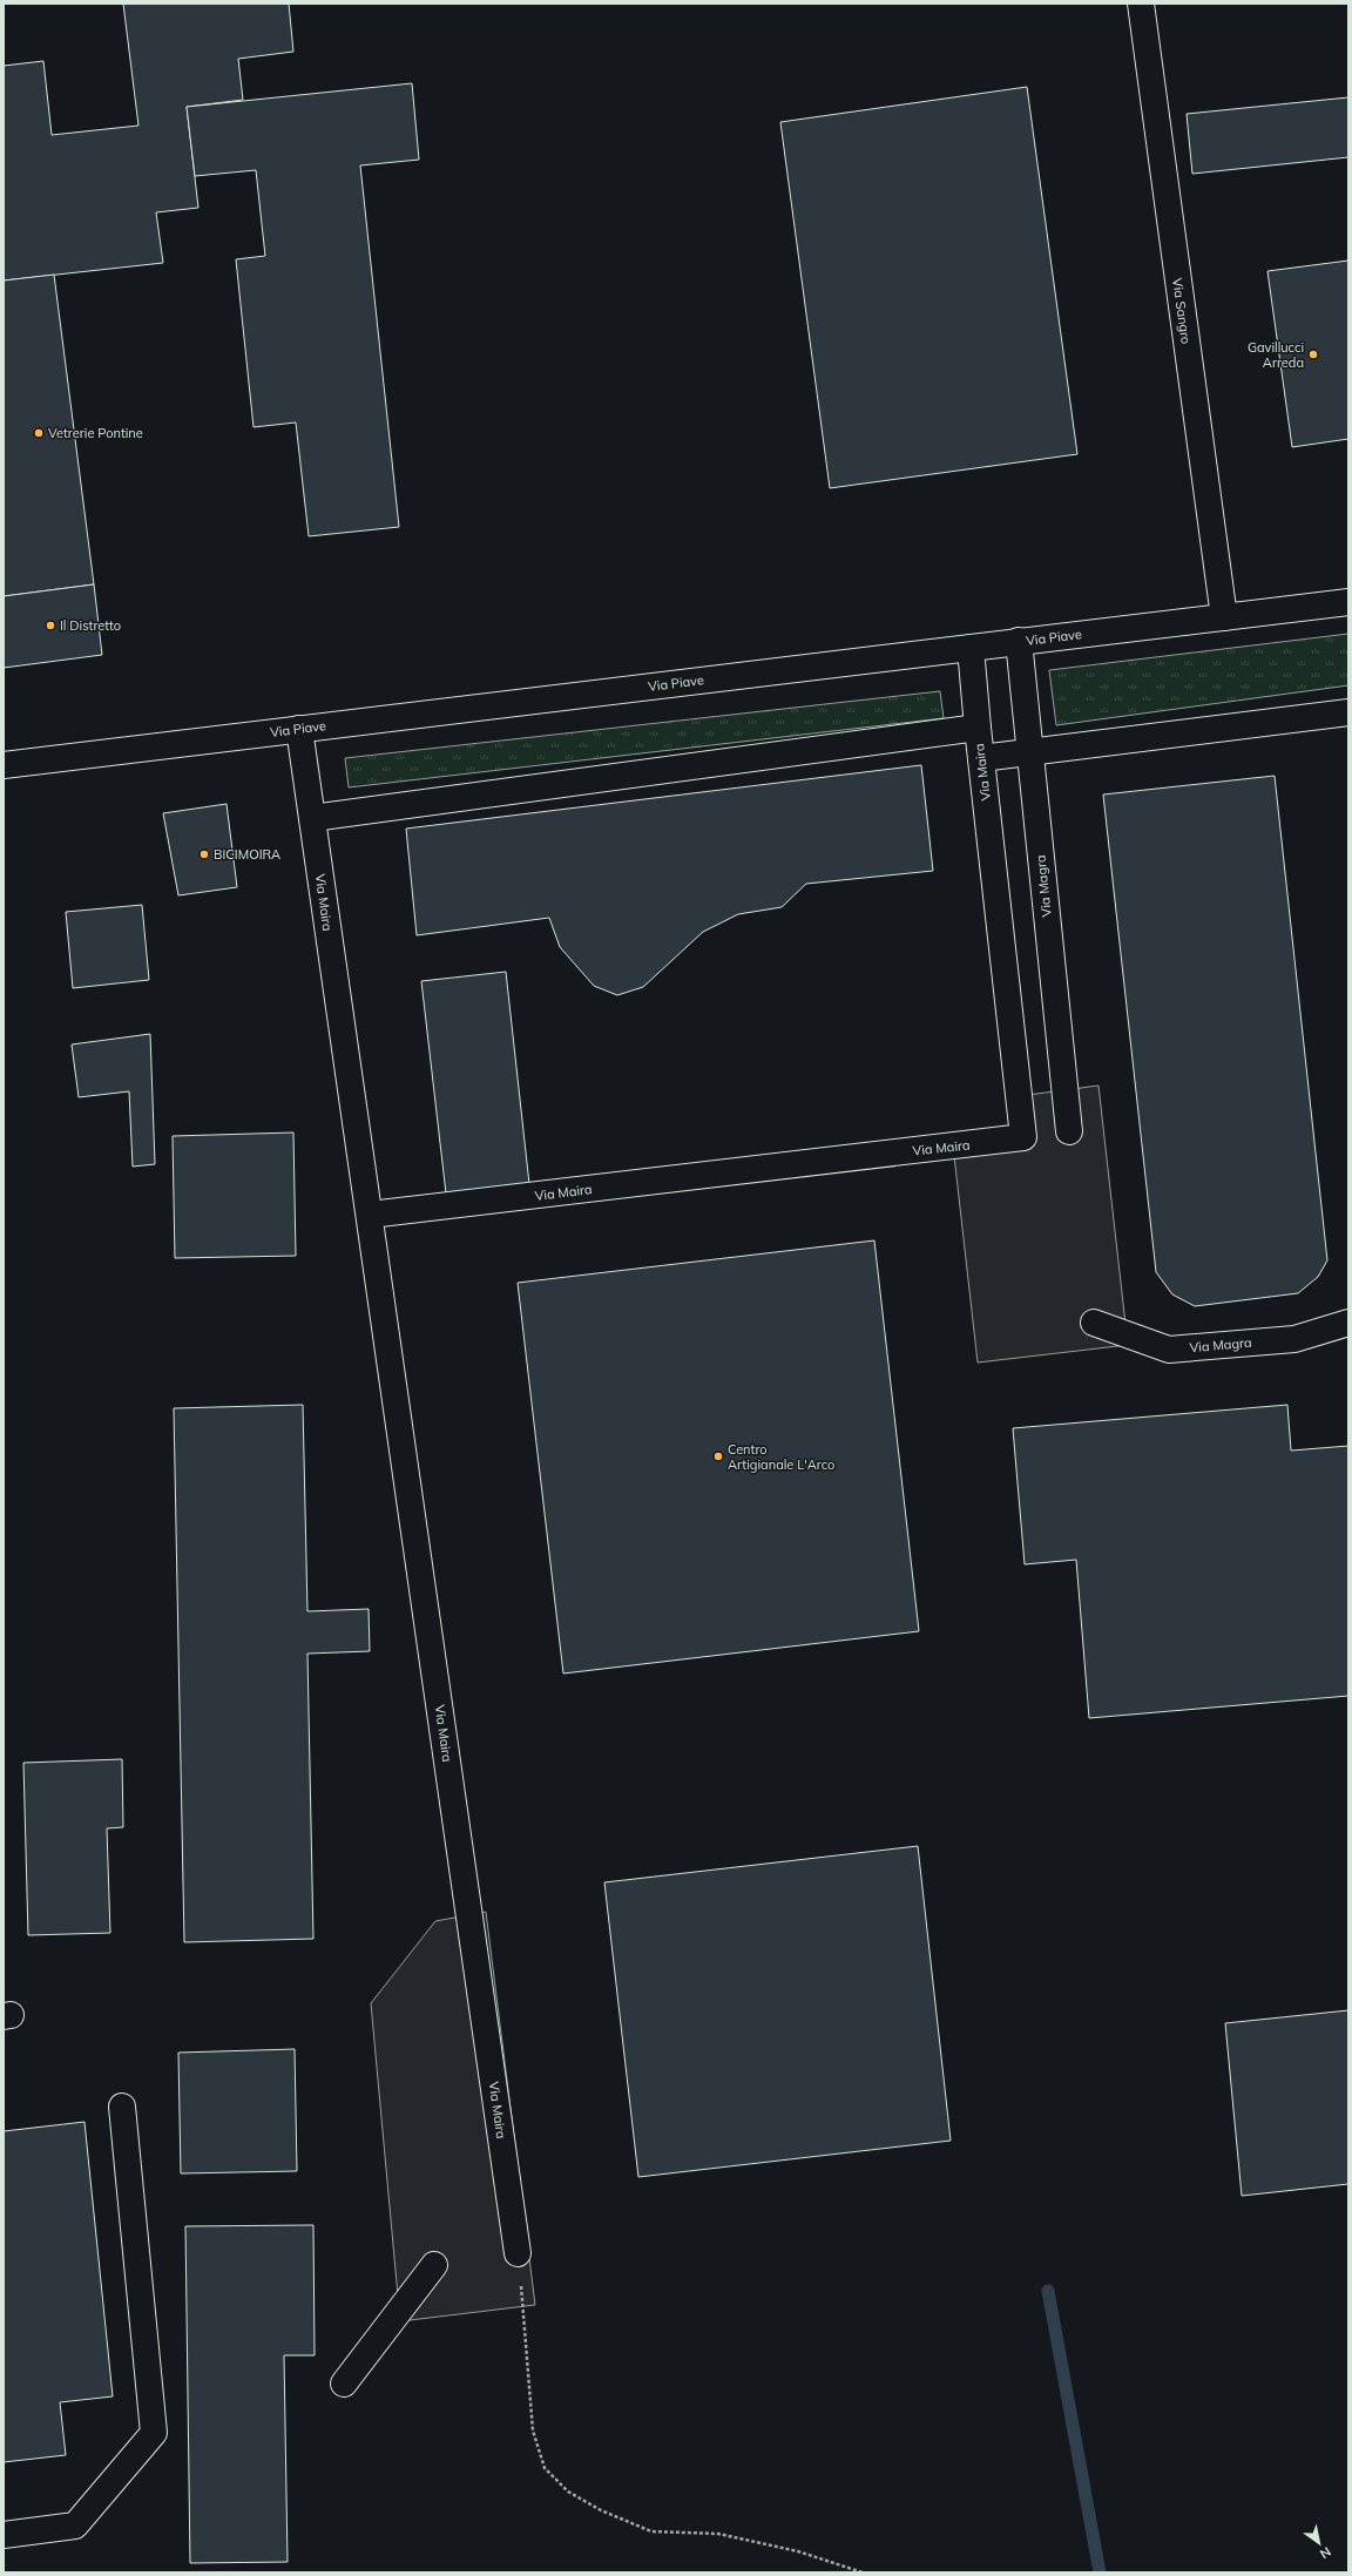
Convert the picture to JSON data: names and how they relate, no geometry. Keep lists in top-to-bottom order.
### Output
{
  "streets": {
    "street": [
      "Via Sangro",
      "Via Piave",
      "Via Maira",
      "Via Magra"
    ]
  },
  "crossings": [
    ["Via Sangro", "Via Piave"],
    ["Via Piave", "Via Maira"],
    ["Via Piave", "Via Magra"]
  ],
  "places": [
    "Gavillucci Arreda",
    "Vetrerie Pontine",
    "Il Distretto",
    "BICIMOIRA",
    "Centro Artigianale L'Arco"
  ],
  "north": "bottom right"
}
